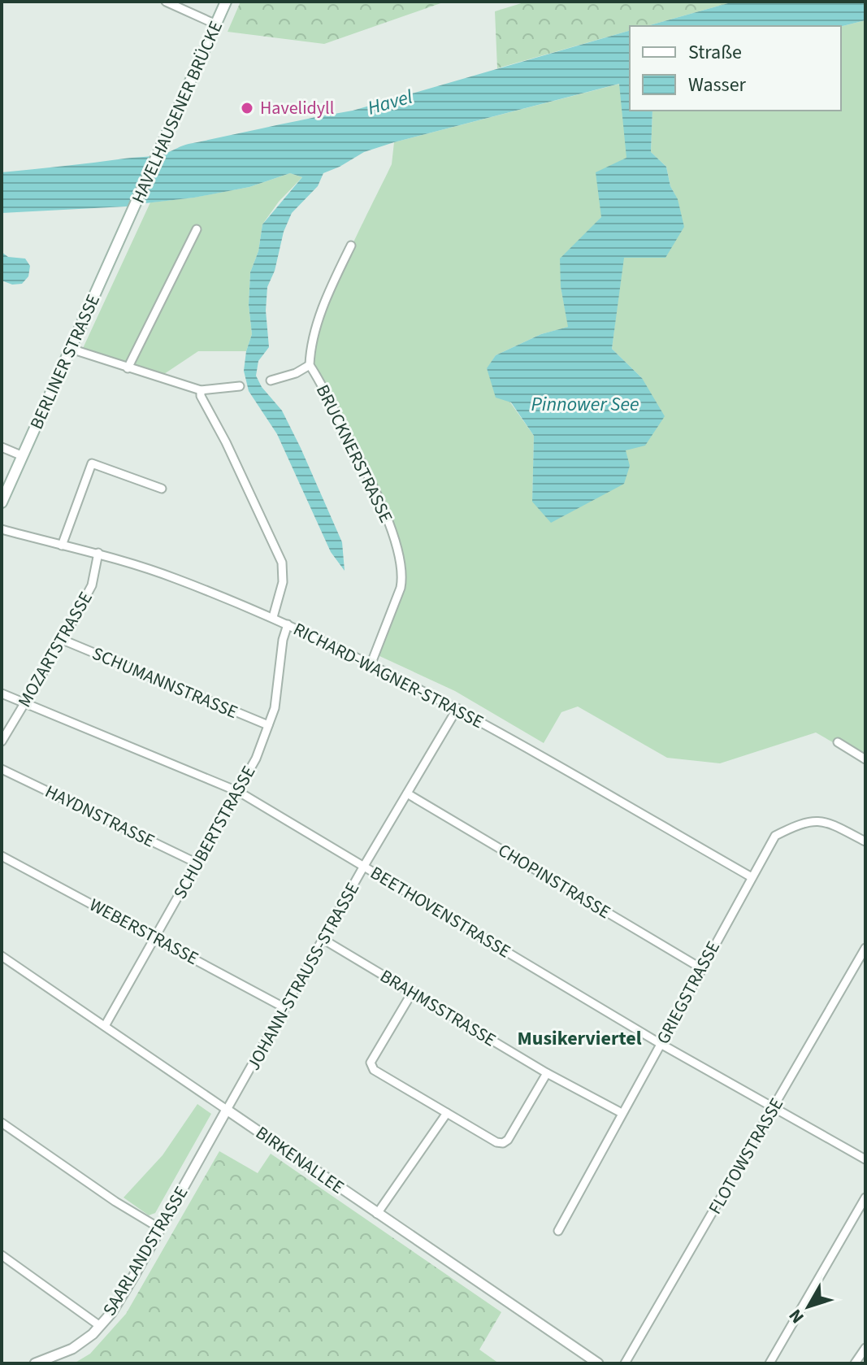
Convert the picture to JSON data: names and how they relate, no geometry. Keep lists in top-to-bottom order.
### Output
{
  "streets": {
    "main road": ["HAVELHAUSENER BRÜCKE", "BERLINER STRASSE"],
    "street": [
      "BRUCKNERSTRASSE",
      "MOZARTSTRASSE",
      "RICHARD-WAGNER-STRASSE",
      "SCHUMANNSTRASSE",
      "HAYDNSTRASSE",
      "SCHUBERTSTRASSE",
      "CHOPINSTRASSE",
      "BEETHOVENSTRASSE",
      "WEBERSTRASSE",
      "JOHANN-STRAUSS-STRASSE",
      "GRIEGSTRASSE",
      "BRAHMSSTRASSE",
      "FLOTOWSTRASSE",
      "BIRKENALLEE",
      "SAARLANDSTRASSE"
    ]
  },
  "crossings": [
    ["HAVELHAUSENER BRÜCKE", "BERLINER STRASSE"],
    ["BRUCKNERSTRASSE", "RICHARD-WAGNER-STRASSE"],
    ["MOZARTSTRASSE", "RICHARD-WAGNER-STRASSE"],
    ["MOZARTSTRASSE", "SCHUMANNSTRASSE"],
    ["MOZARTSTRASSE", "BEETHOVENSTRASSE"],
    ["RICHARD-WAGNER-STRASSE", "SCHUBERTSTRASSE"],
    ["RICHARD-WAGNER-STRASSE", "JOHANN-STRAUSS-STRASSE"],
    ["RICHARD-WAGNER-STRASSE", "GRIEGSTRASSE"],
    ["SCHUMANNSTRASSE", "SCHUBERTSTRASSE"],
    ["HAYDNSTRASSE", "SCHUBERTSTRASSE"],
    ["SCHUBERTSTRASSE", "BEETHOVENSTRASSE"],
    ["SCHUBERTSTRASSE", "WEBERSTRASSE"],
    ["SCHUBERTSTRASSE", "BIRKENALLEE"],
    ["CHOPINSTRASSE", "JOHANN-STRAUSS-STRASSE"],
    ["CHOPINSTRASSE", "GRIEGSTRASSE"],
    ["BEETHOVENSTRASSE", "JOHANN-STRAUSS-STRASSE"],
    ["BEETHOVENSTRASSE", "GRIEGSTRASSE"],
    ["BEETHOVENSTRASSE", "FLOTOWSTRASSE"],
    ["WEBERSTRASSE", "JOHANN-STRAUSS-STRASSE"],
    ["JOHANN-STRAUSS-STRASSE", "BRAHMSSTRASSE"],
    ["JOHANN-STRAUSS-STRASSE", "BIRKENALLEE"],
    ["JOHANN-STRAUSS-STRASSE", "SAARLANDSTRASSE"],
    ["GRIEGSTRASSE", "BRAHMSSTRASSE"],
    ["BIRKENALLEE", "SAARLANDSTRASSE"]
  ],
  "districts": ["Musikerviertel"],
  "water": ["Havel", "Pinnower See"],
  "places": ["Havelidyll"],
  "legend": ["Straße", "Wasser"],
  "north": "bottom left"
}
